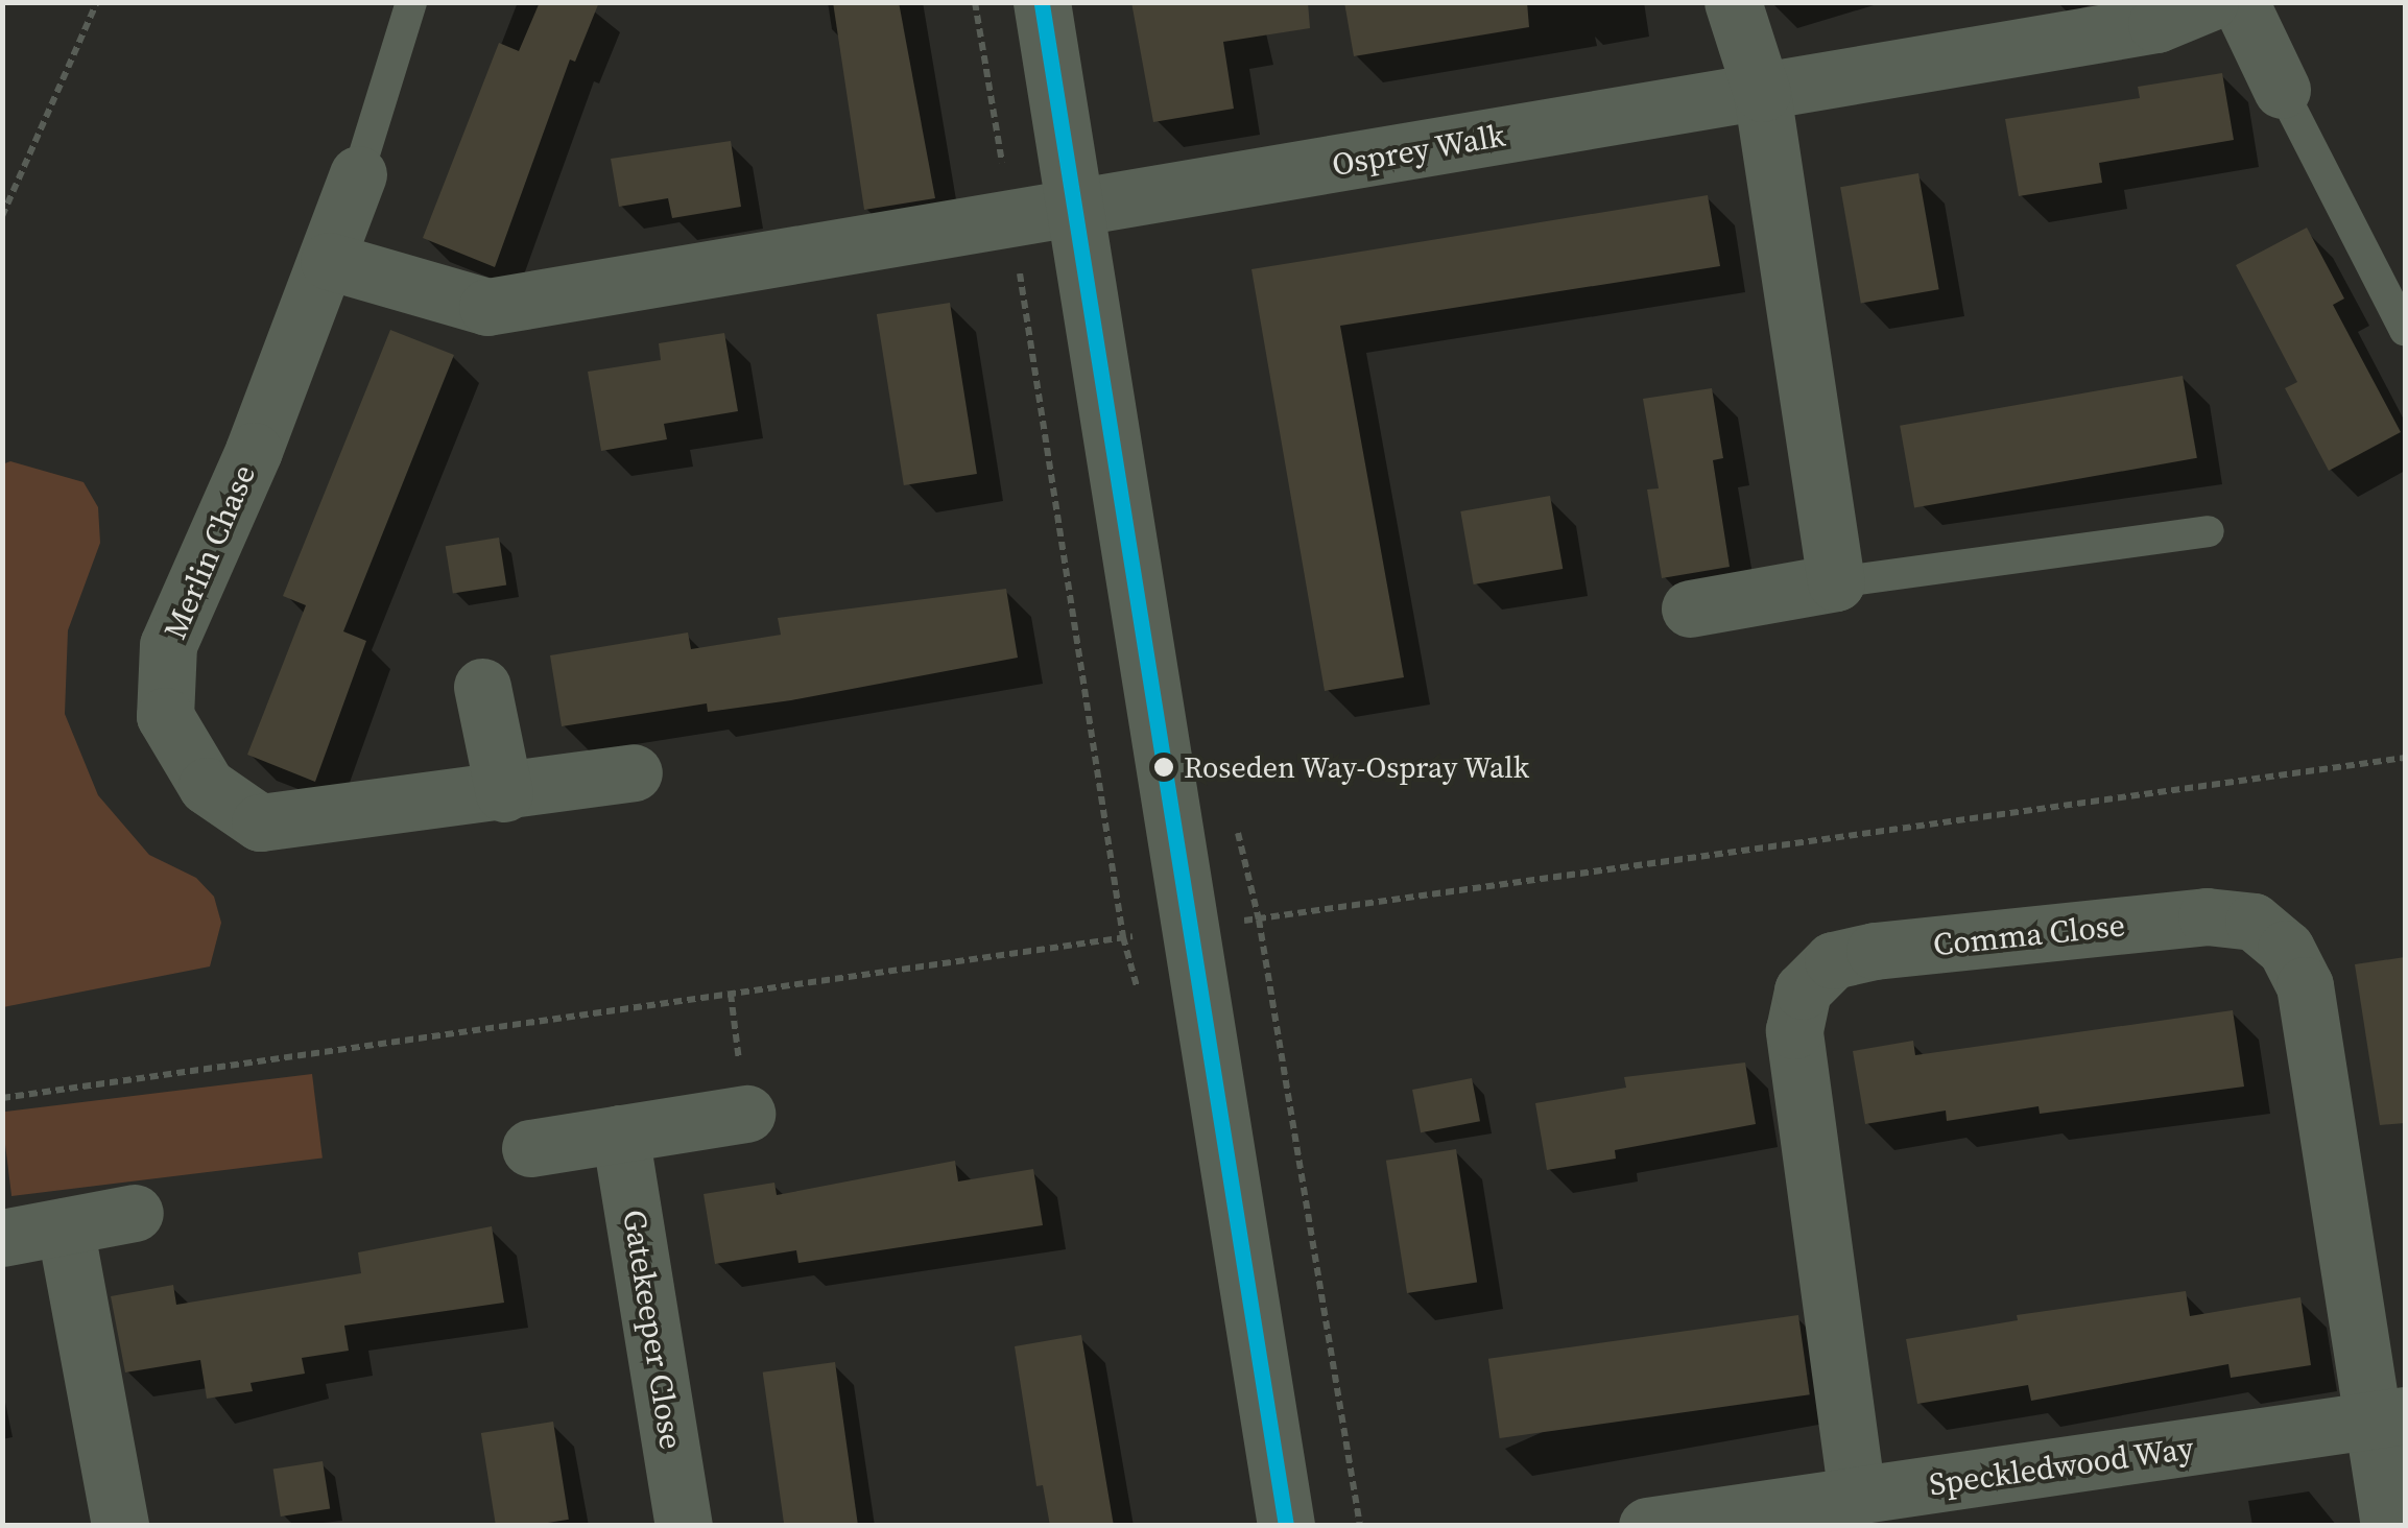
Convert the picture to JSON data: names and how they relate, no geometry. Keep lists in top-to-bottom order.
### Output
{
  "streets": {
    "street": [
      "Osprey Walk",
      "Merlin Chase",
      "Comma Close",
      "Gatekeeper Close",
      "Speckledwood Way"
    ]
  },
  "crossings": [
    ["Comma Close", "Speckledwood Way"]
  ],
  "places": ["Roseden Way-Ospray Walk"]
}
